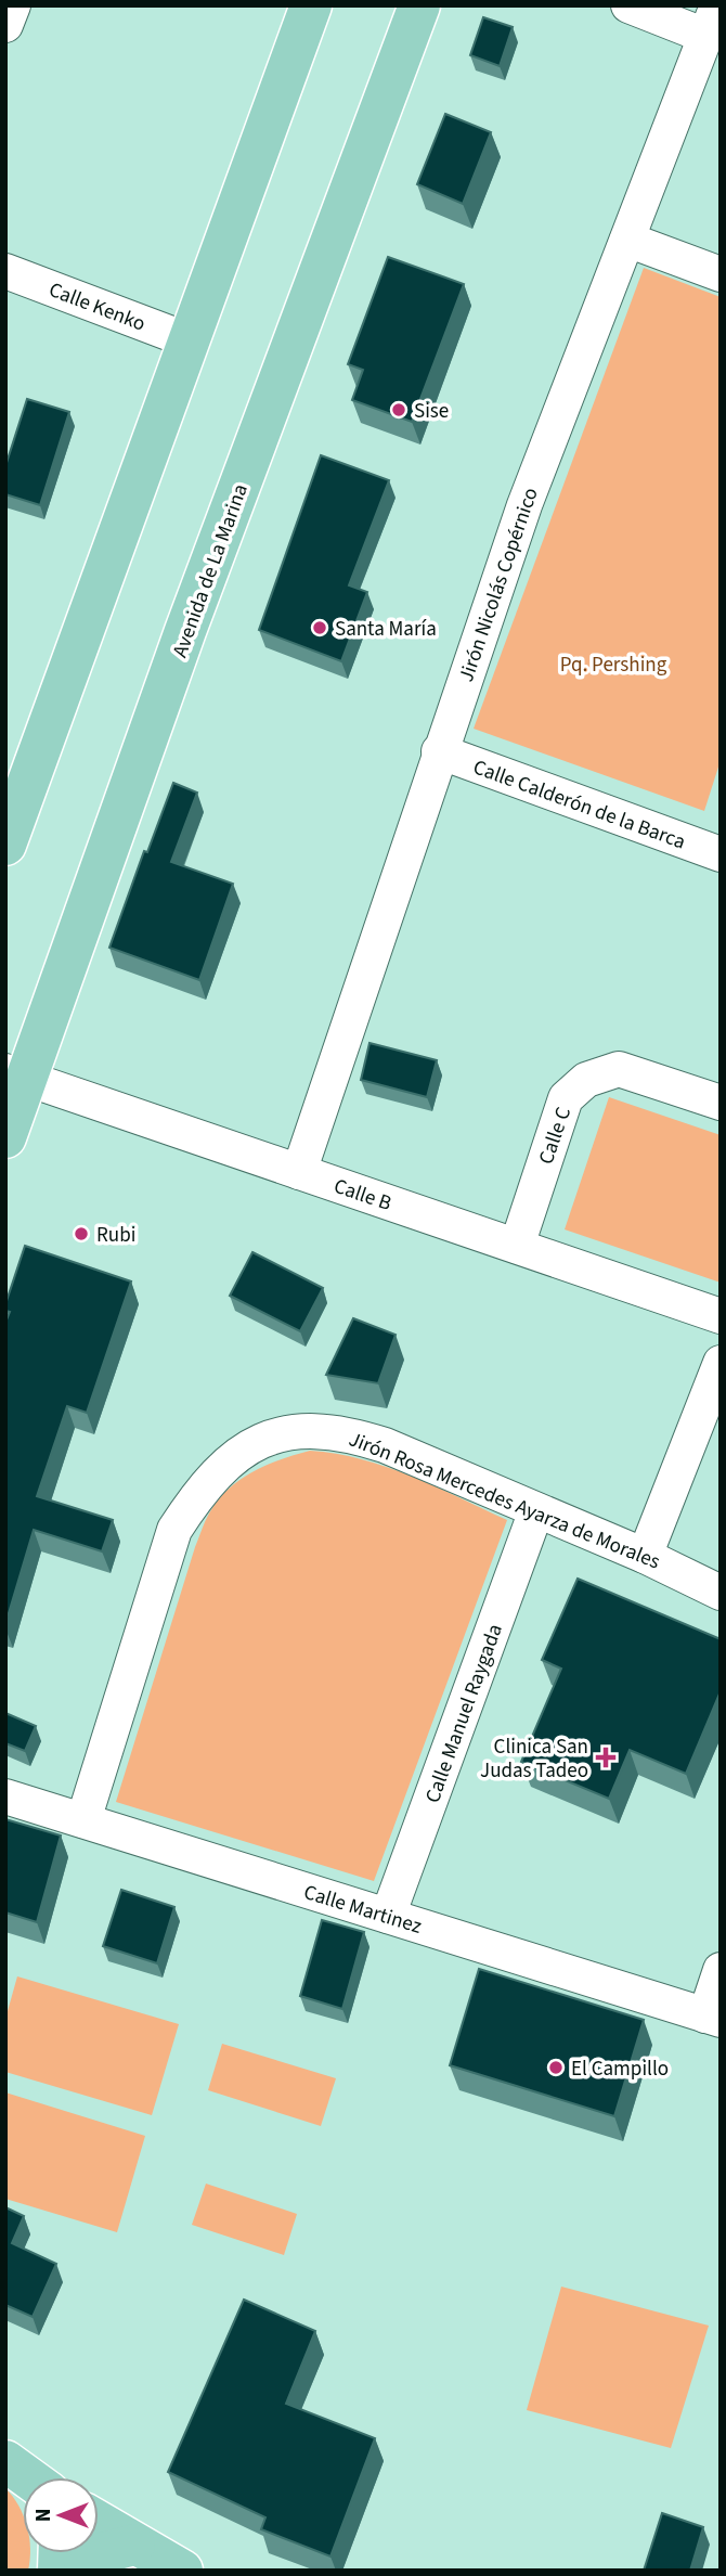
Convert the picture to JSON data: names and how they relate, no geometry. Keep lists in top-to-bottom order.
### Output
{
  "streets": {
    "main road": ["Avenida de La Marina"],
    "street": [
      "Calle Kenko",
      "Jirón Nicolás Copérnico",
      "Calle Calderón de la Barca",
      "Calle C",
      "Calle B",
      "Jirón Rosa Mercedes Ayarza de Morales",
      "Calle Manuel Raygada",
      "Calle Martinez"
    ]
  },
  "crossings": [
    ["Avenida de La Marina", "Calle B"],
    ["Jirón Nicolás Copérnico", "Calle Calderón de la Barca"],
    ["Jirón Nicolás Copérnico", "Calle B"],
    ["Calle C", "Calle B"],
    ["Jirón Rosa Mercedes Ayarza de Morales", "Calle Manuel Raygada"],
    ["Jirón Rosa Mercedes Ayarza de Morales", "Calle Martinez"],
    ["Calle Manuel Raygada", "Calle Martinez"]
  ],
  "parks": ["Pq. Pershing"],
  "places": {
    "other": [
      "Sise",
      "Santa María",
      "Rubi",
      "El Campillo"
    ],
    "health": ["Clinica San Judas Tadeo"]
  },
  "north": "left"
}
